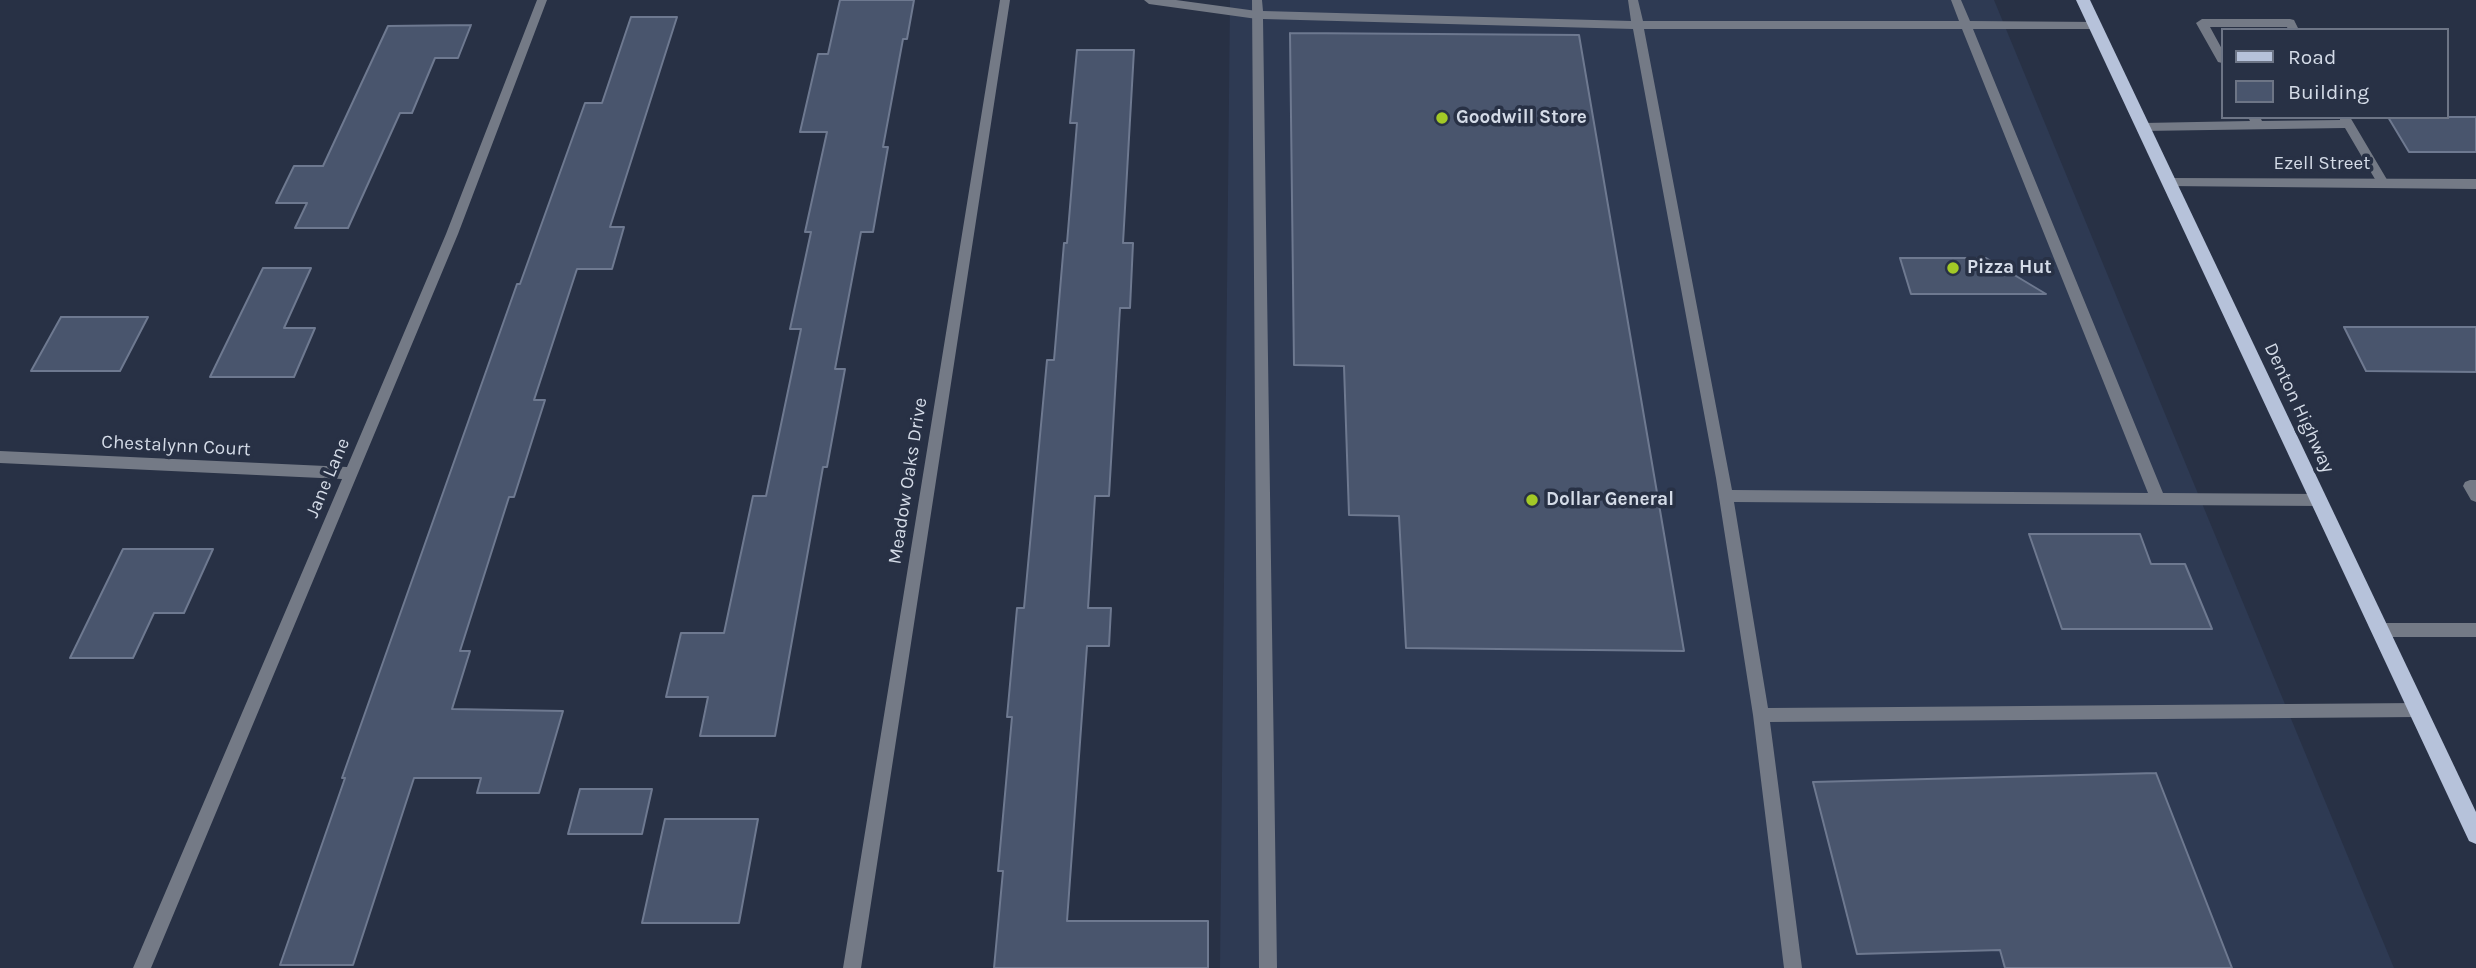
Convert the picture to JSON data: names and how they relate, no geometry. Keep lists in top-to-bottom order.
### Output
{
  "streets": {
    "main road": ["Denton Highway"],
    "street": [
      "Ezell Street",
      "Chestalynn Court",
      "Jane Lane",
      "Meadow Oaks Drive"
    ]
  },
  "crossings": [
    ["Ezell Street", "Denton Highway"],
    ["Chestalynn Court", "Jane Lane"]
  ],
  "places": ["Goodwill Store", "Pizza Hut", "Dollar General"],
  "legend": ["Road", "Building"]
}
